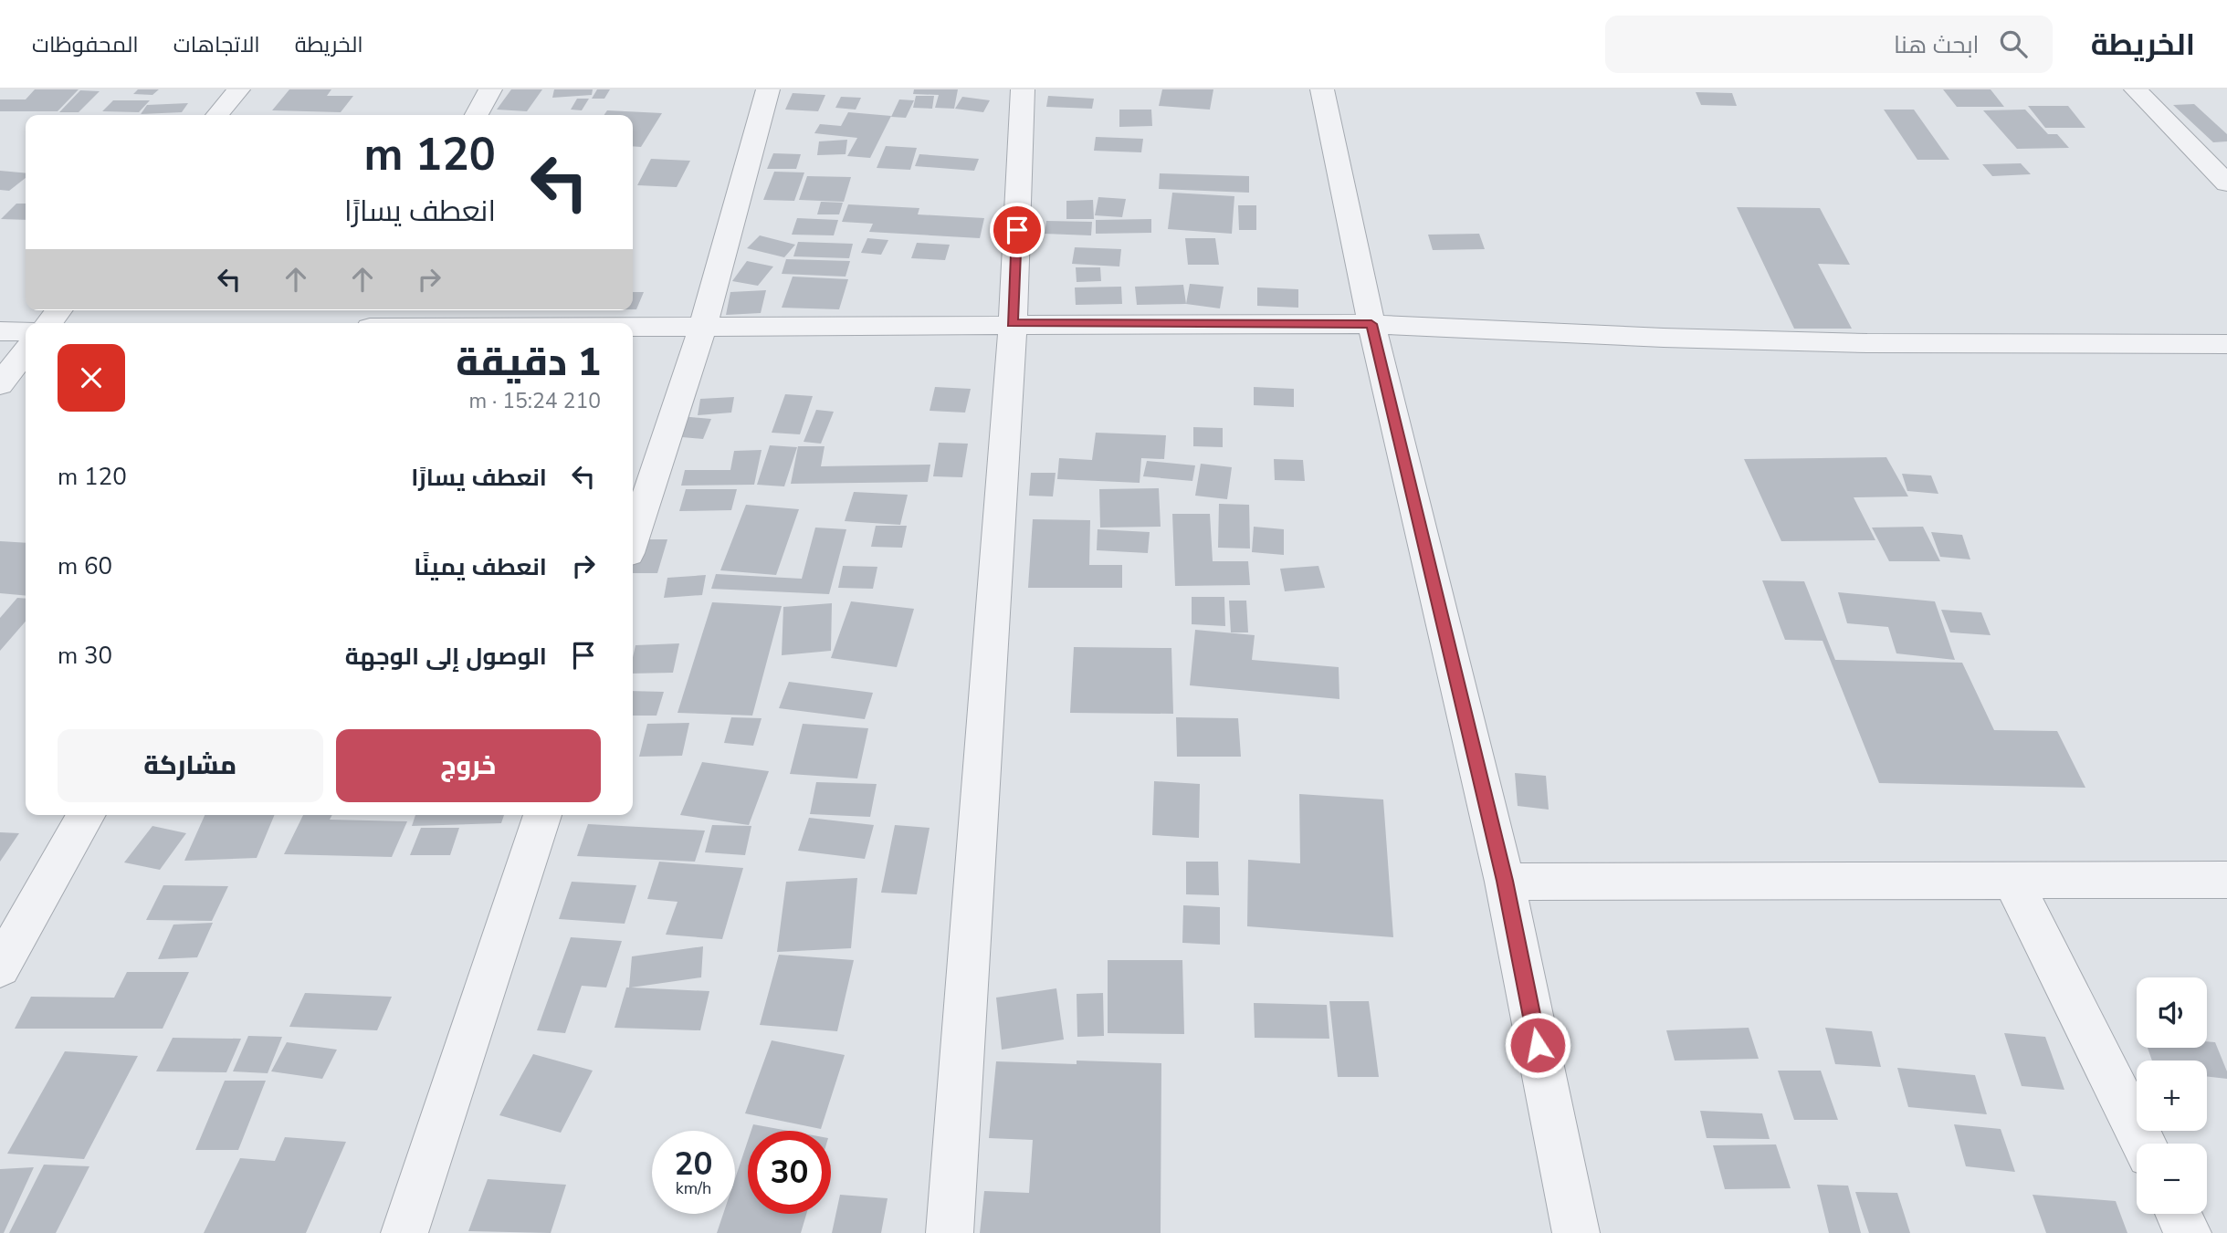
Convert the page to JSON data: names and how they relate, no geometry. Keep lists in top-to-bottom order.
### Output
{
  "page": {
    "header": "الخريطة",
    "search": "ابحث هنا",
    "nav": ["الخريطة", "الاتجاهات", "المحفوظات"],
    "turn": ["120 m", "انعطف يسارًا"],
    "heading": ["1 دقيقة", "210 m · 15:24"],
    "list": [
      {
        "name": "انعطف يسارًا",
        "value": "120 m"
      },
      {
        "name": "انعطف يمينًا",
        "value": "60 m"
      },
      {
        "name": "الوصول إلى الوجهة",
        "value": "30 m"
      }
    ],
    "buttons": ["خروج", "مشاركة"],
    "map_buttons": ["+", "−"],
    "speed": "20 km/h",
    "limit": "30"
  }
}
